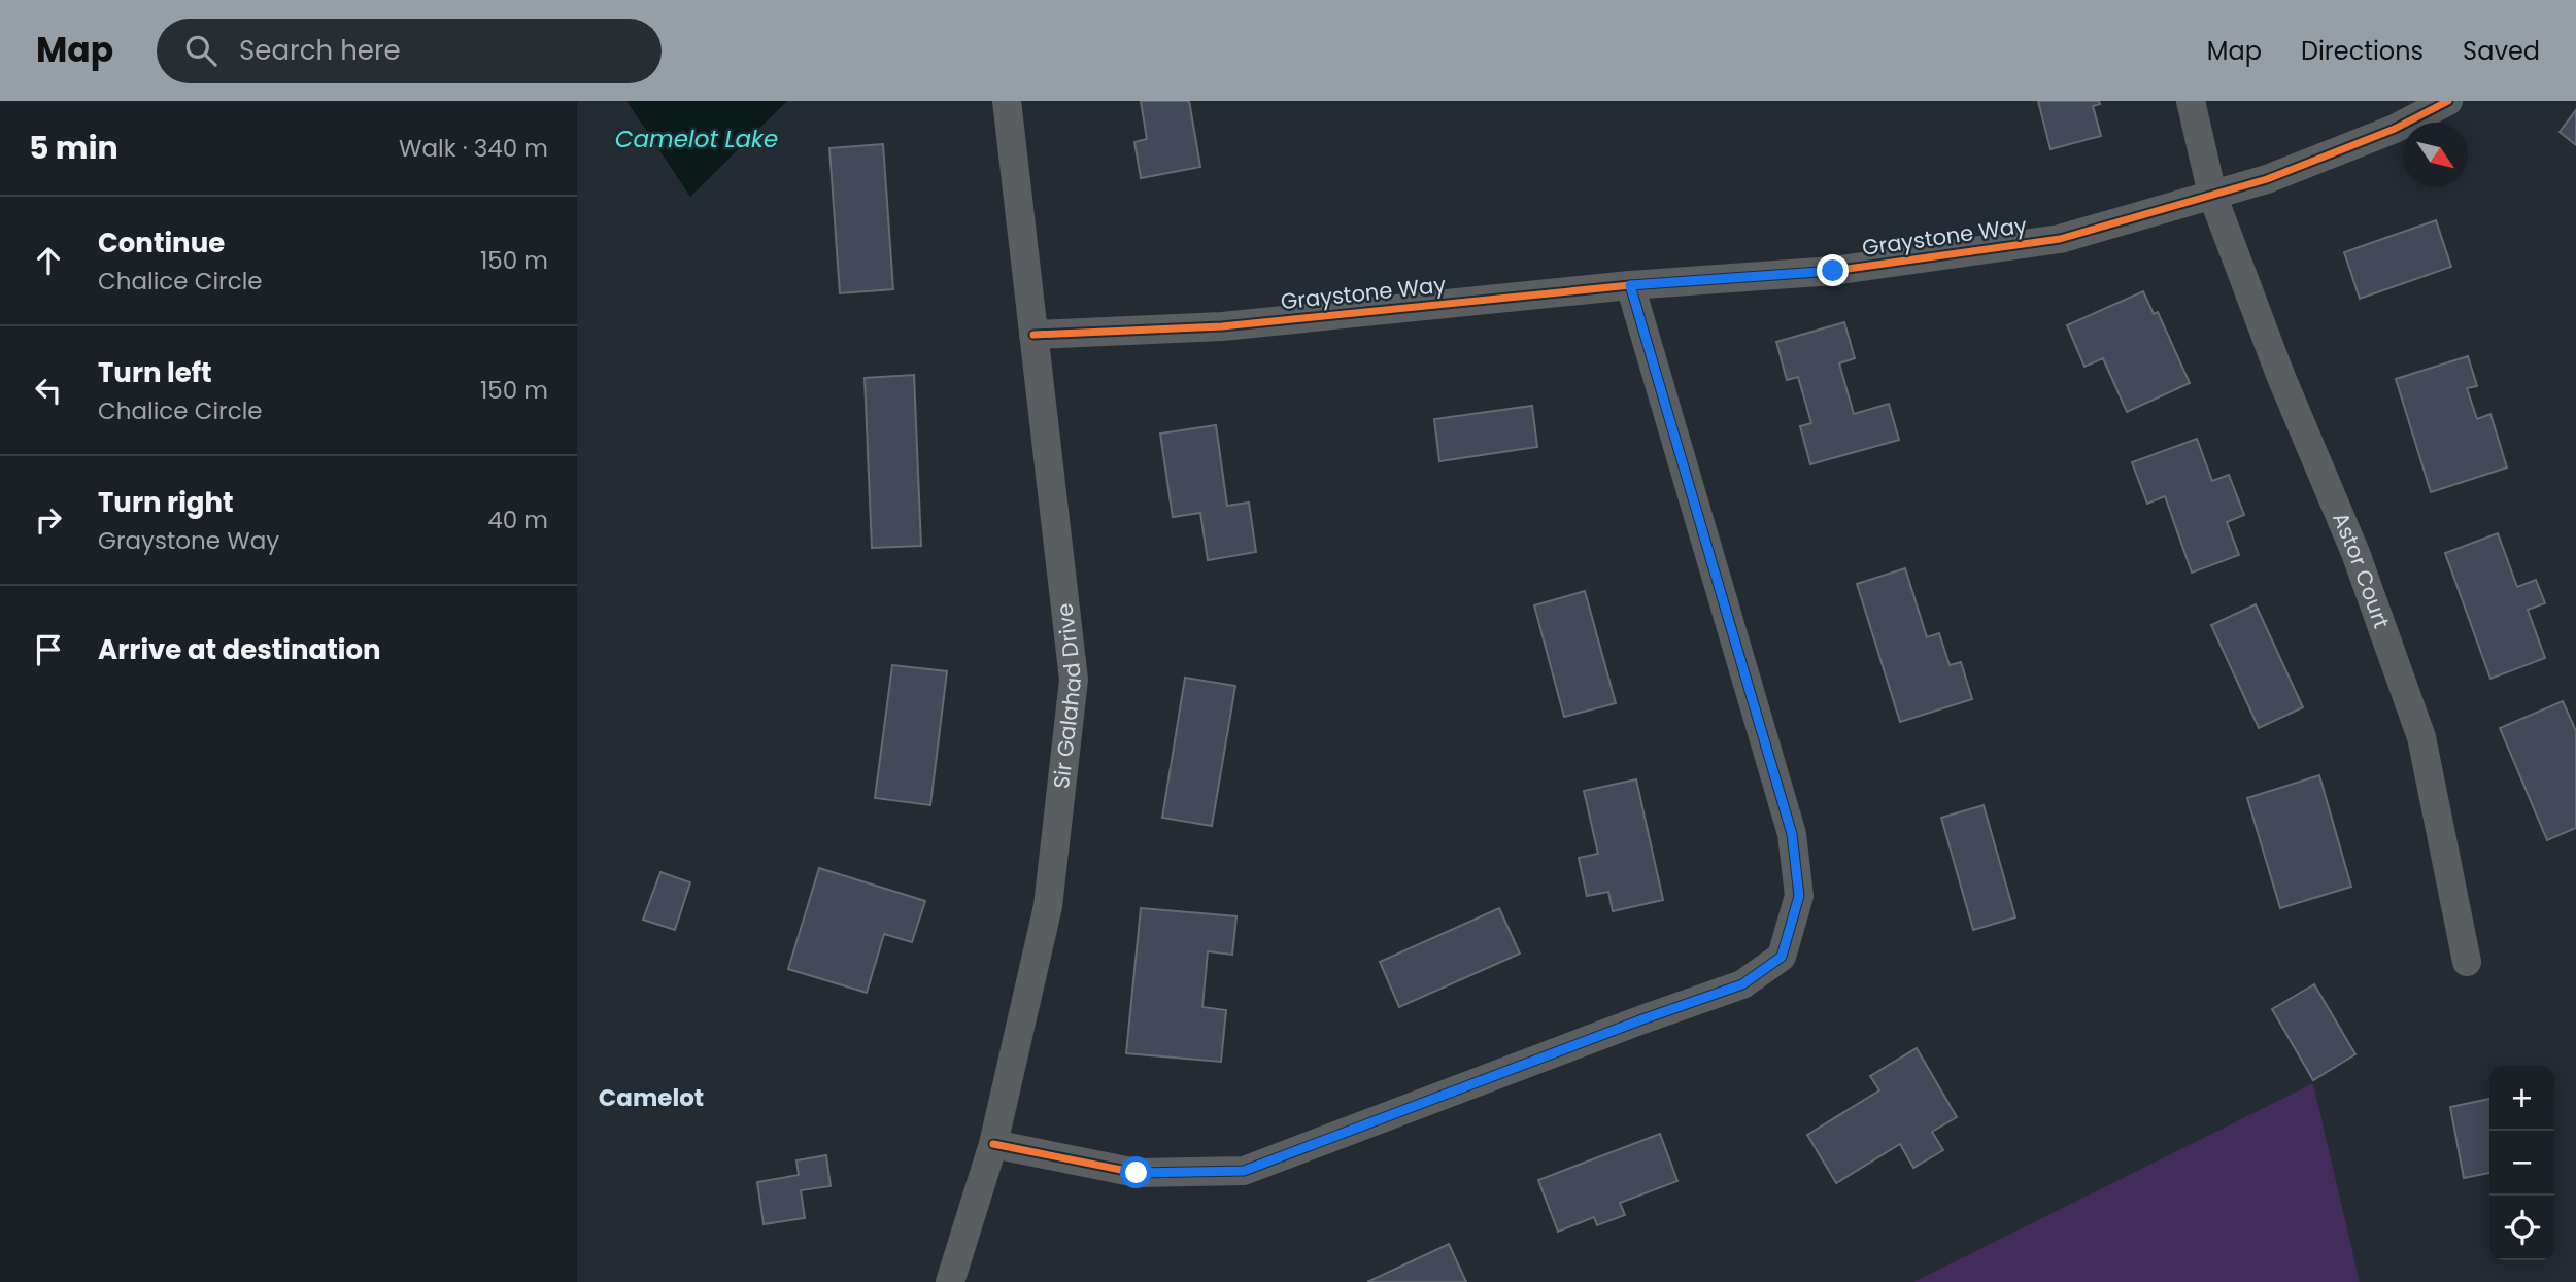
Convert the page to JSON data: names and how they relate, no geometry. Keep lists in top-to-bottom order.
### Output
{
  "streets": {
    "street": ["Graystone Way", "Astor Court", "Sir Galahad Drive"]
  },
  "crossings": [
    ["Graystone Way", "Astor Court"],
    ["Graystone Way", "Sir Galahad Drive"]
  ],
  "districts": ["Camelot"],
  "water": ["Camelot Lake"],
  "north": "bottom right",
  "page": {
    "header": "Map",
    "search": "Search here",
    "nav": ["Map", "Directions", "Saved"],
    "heading": ["5 min", "Walk · 340 m"],
    "list": [
      ["Continue", "Chalice Circle", "150 m"],
      ["Turn left", "Chalice Circle", "150 m"],
      ["Turn right", "Graystone Way", "40 m"],
      "Arrive at destination"
    ],
    "map_buttons": ["+", "−"]
  }
}
